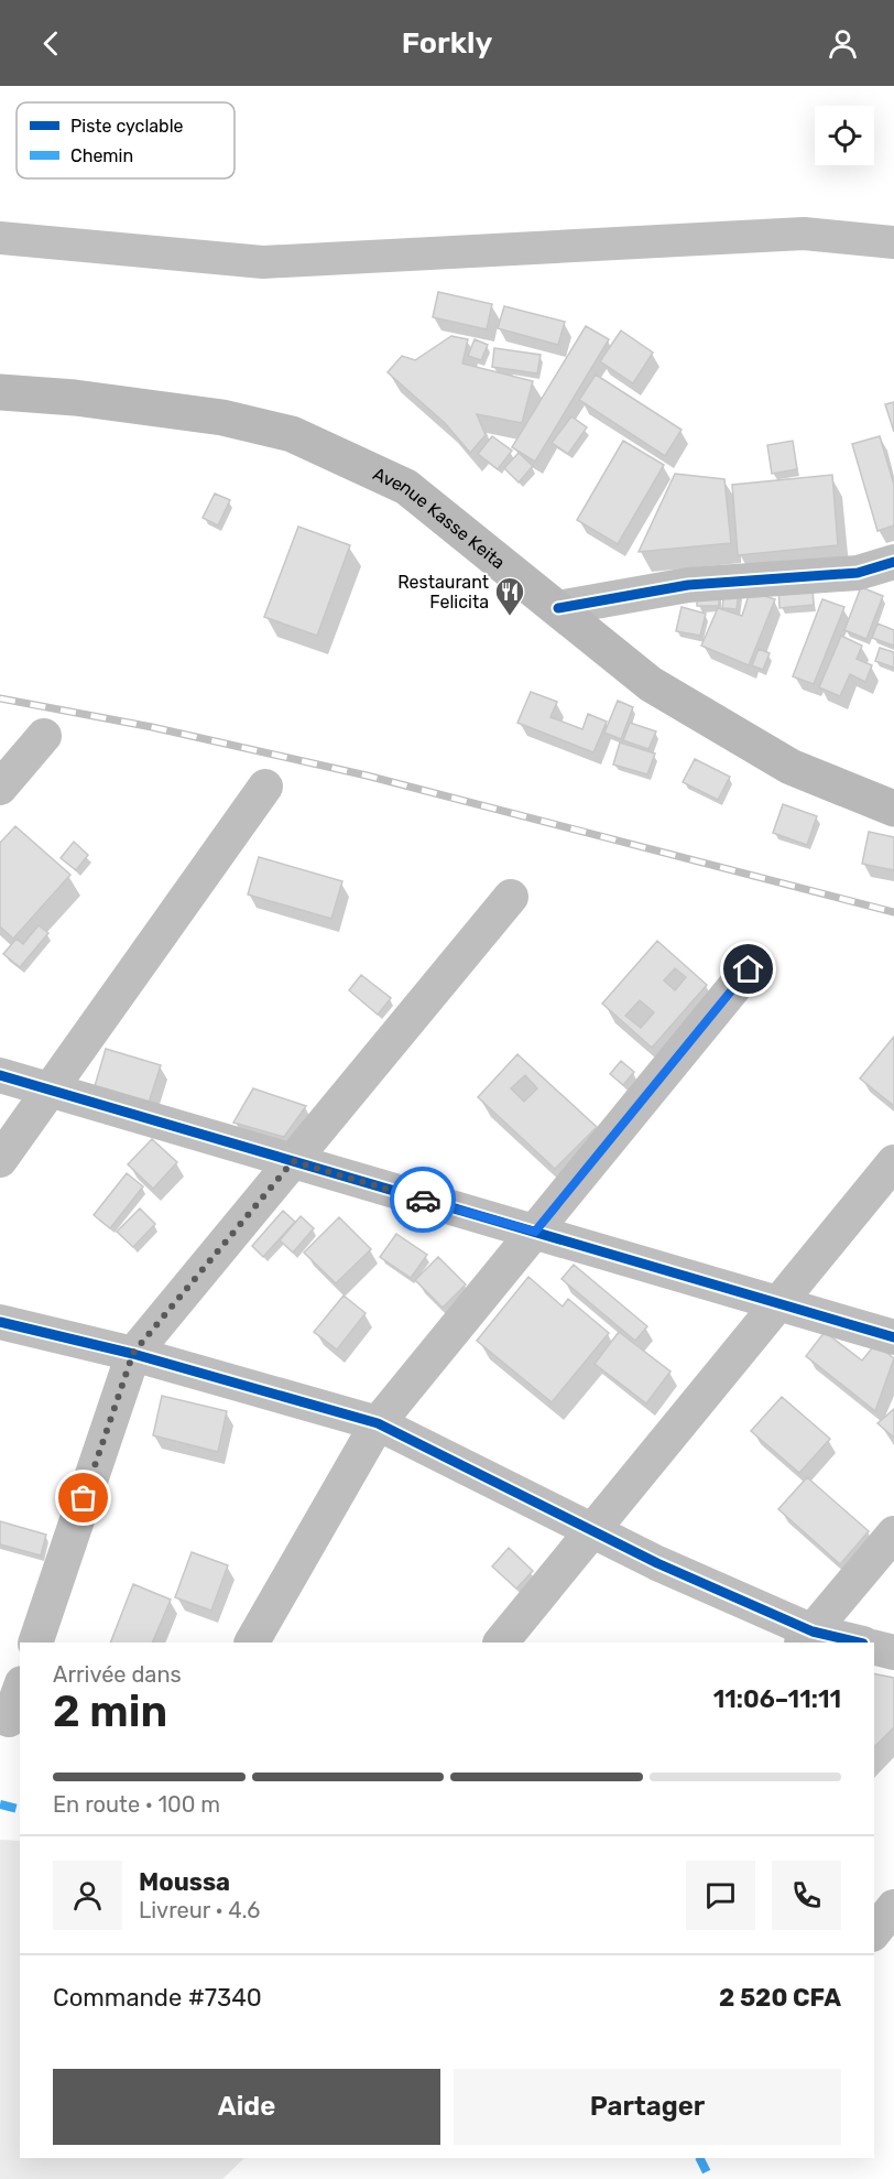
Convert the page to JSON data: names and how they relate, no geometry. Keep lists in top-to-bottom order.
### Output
{
  "streets": {
    "main road": ["Avenue Kasse Keita"]
  },
  "places": {
    "restaurant": ["Restaurant Felicita"]
  },
  "legend": ["Piste cyclable", "Chemin"],
  "page": {
    "header": "Forkly",
    "heading": ["2 min", "Arrivée dans", "11:06–11:11"],
    "panel": [
      "Moussa",
      "Livreur · 4.6",
      "Commande #7340",
      "2 520 CFA"
    ],
    "bar": "En route · 100 m",
    "buttons": ["Aide", "Partager"]
  }
}
